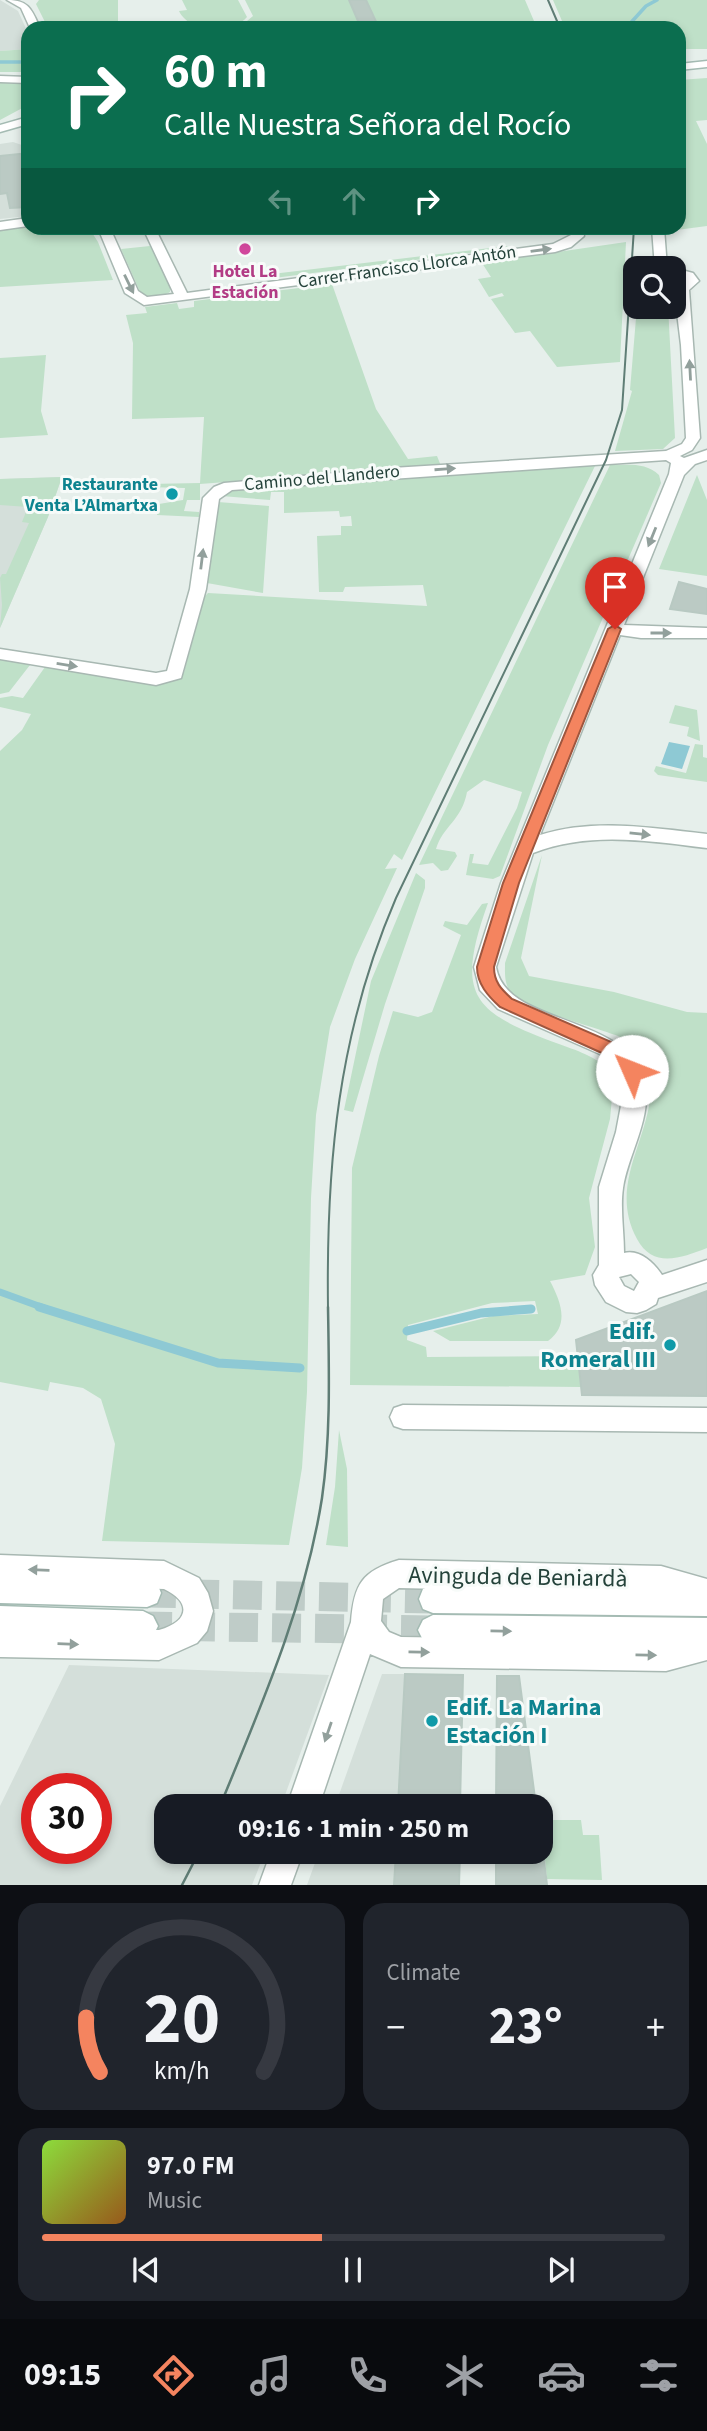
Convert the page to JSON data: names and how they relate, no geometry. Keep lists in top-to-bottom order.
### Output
{
  "streets": {
    "street": ["Carrer Francisco Llorca Antón", "Camino del Llandero", "Avinguda de Beniardà"]
  },
  "one_way": ["Carrer Francisco Llorca Antón", "Camino del Llandero"],
  "places": [
    "Hotel La Estación",
    "Restaurante Venta L’Almartxa",
    "Edif. Romeral III",
    "Edif. La Marina Estación I"
  ],
  "page": {
    "turn": ["60 m", "Calle Nuestra Señora del Rocío"],
    "limit": "30",
    "trip": "09:16 · 1 min · 250 m",
    "tile": "Climate",
    "heat": ["−", "23°", "+"],
    "song": ["97.0 FM", "Music"],
    "tabs": "09:15",
    "gauge": ["20", "km/h"]
  }
}
